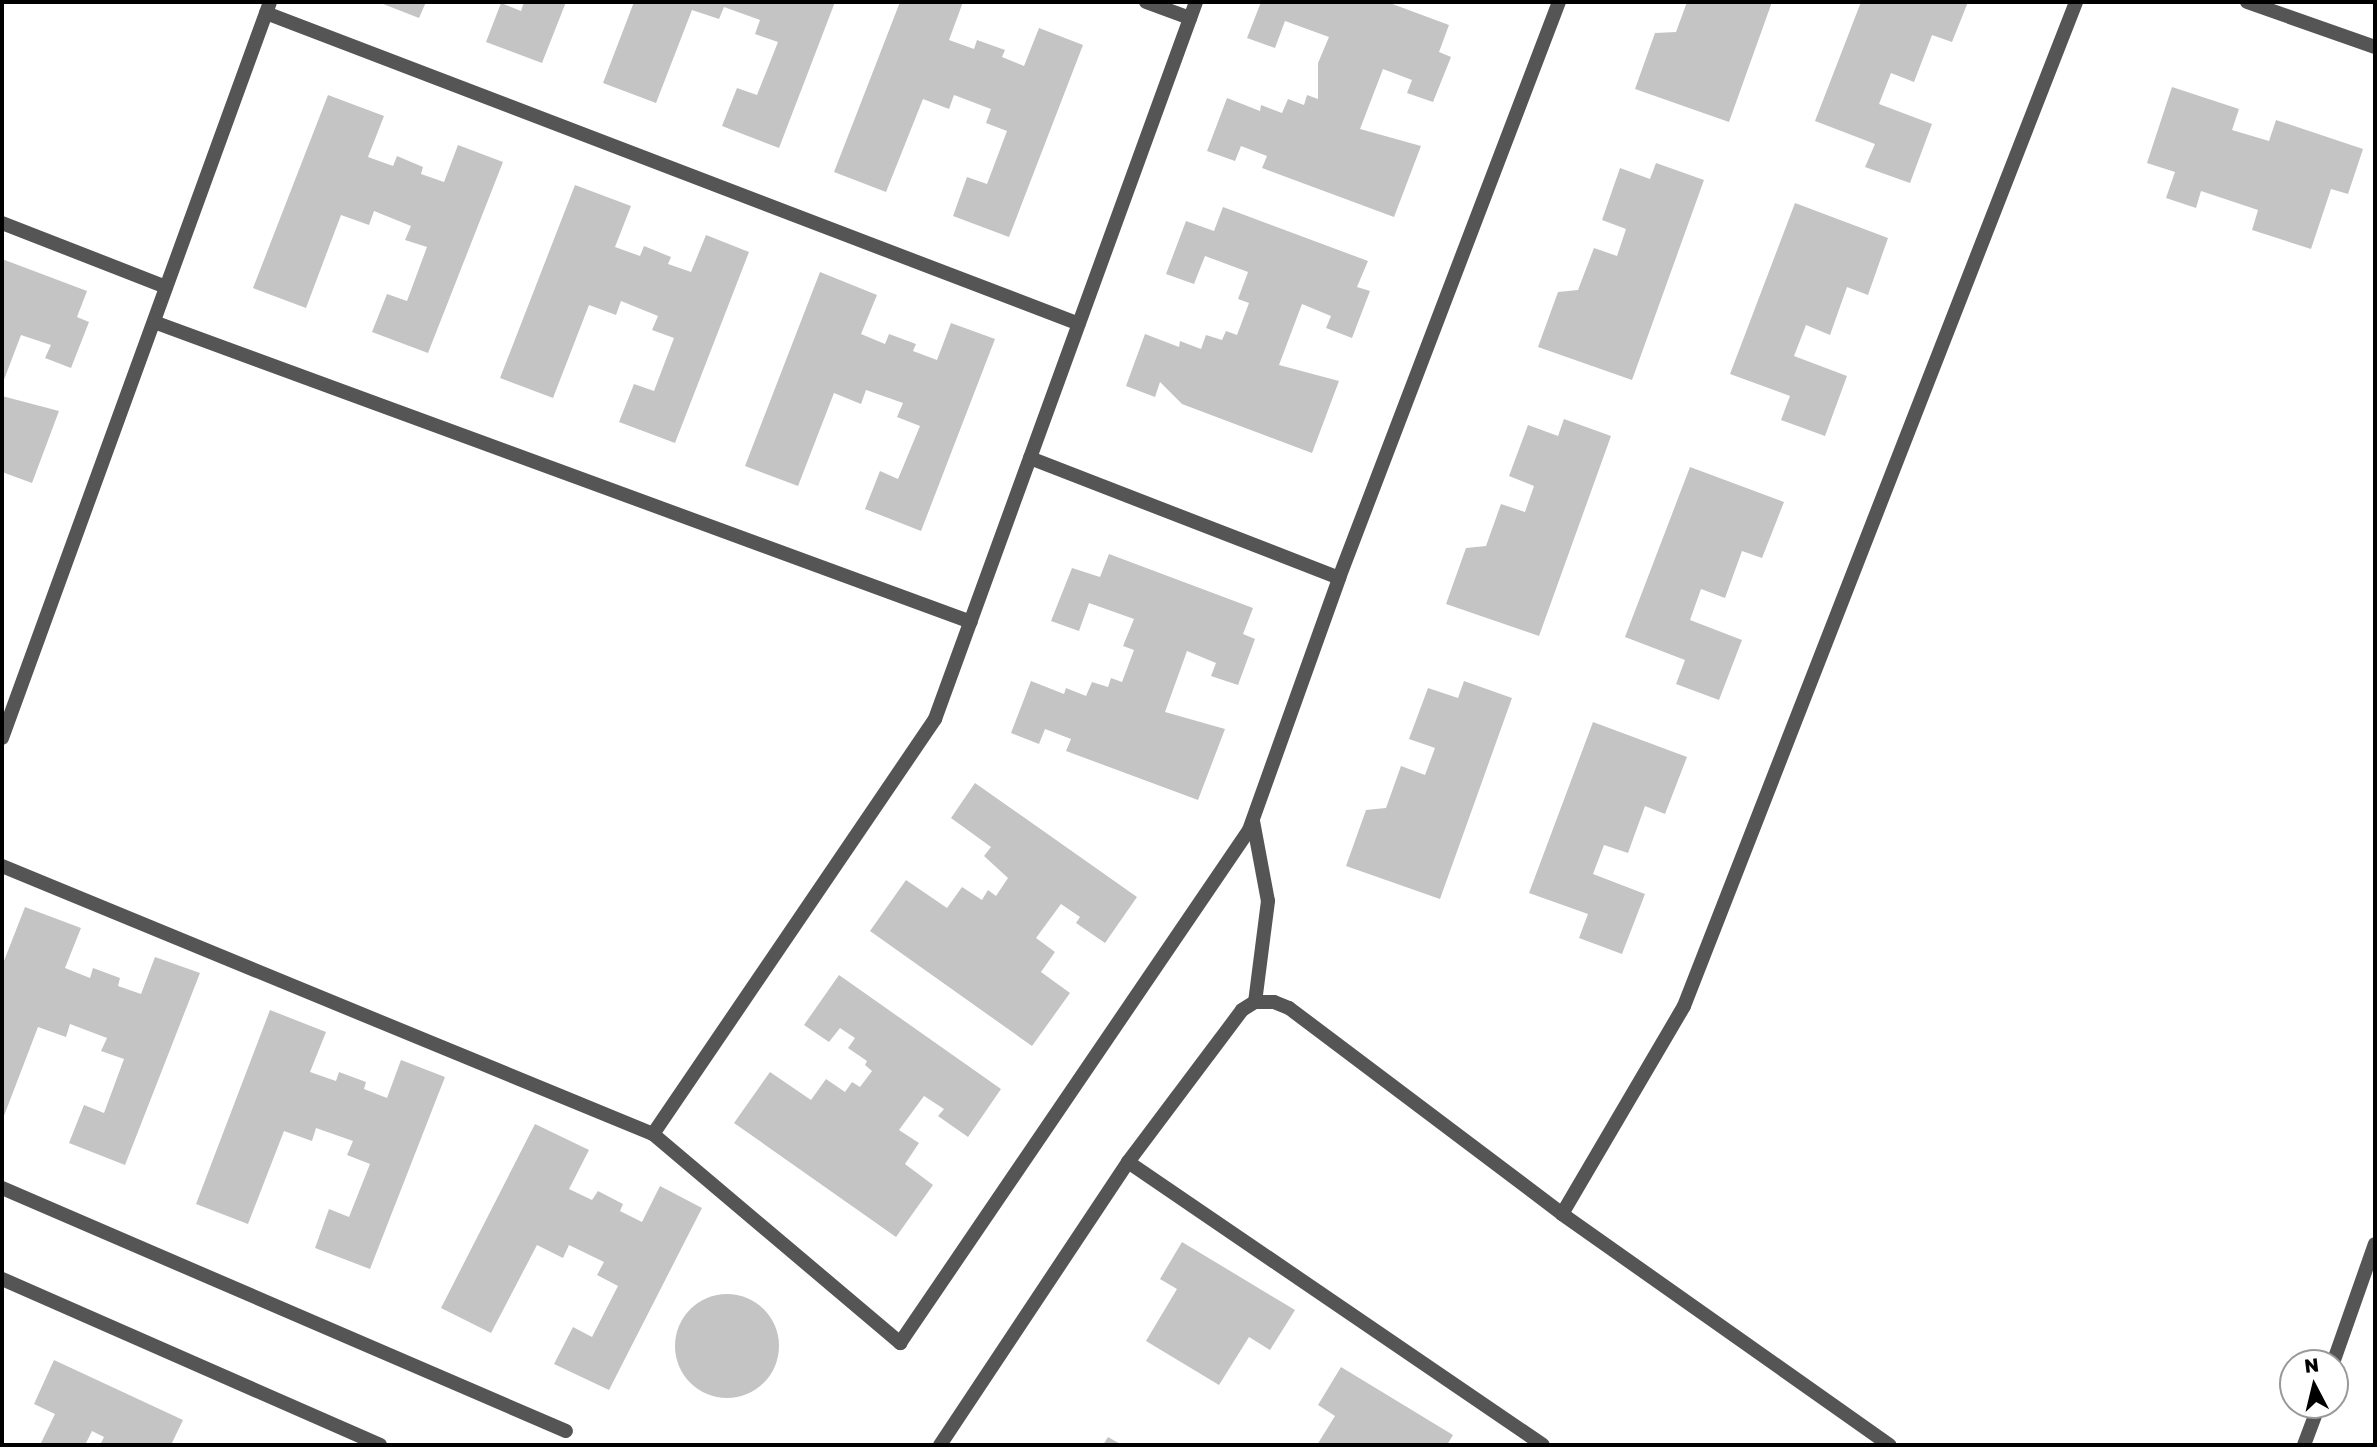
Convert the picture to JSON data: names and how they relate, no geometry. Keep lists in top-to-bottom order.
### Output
{
  "north": "top"
}
